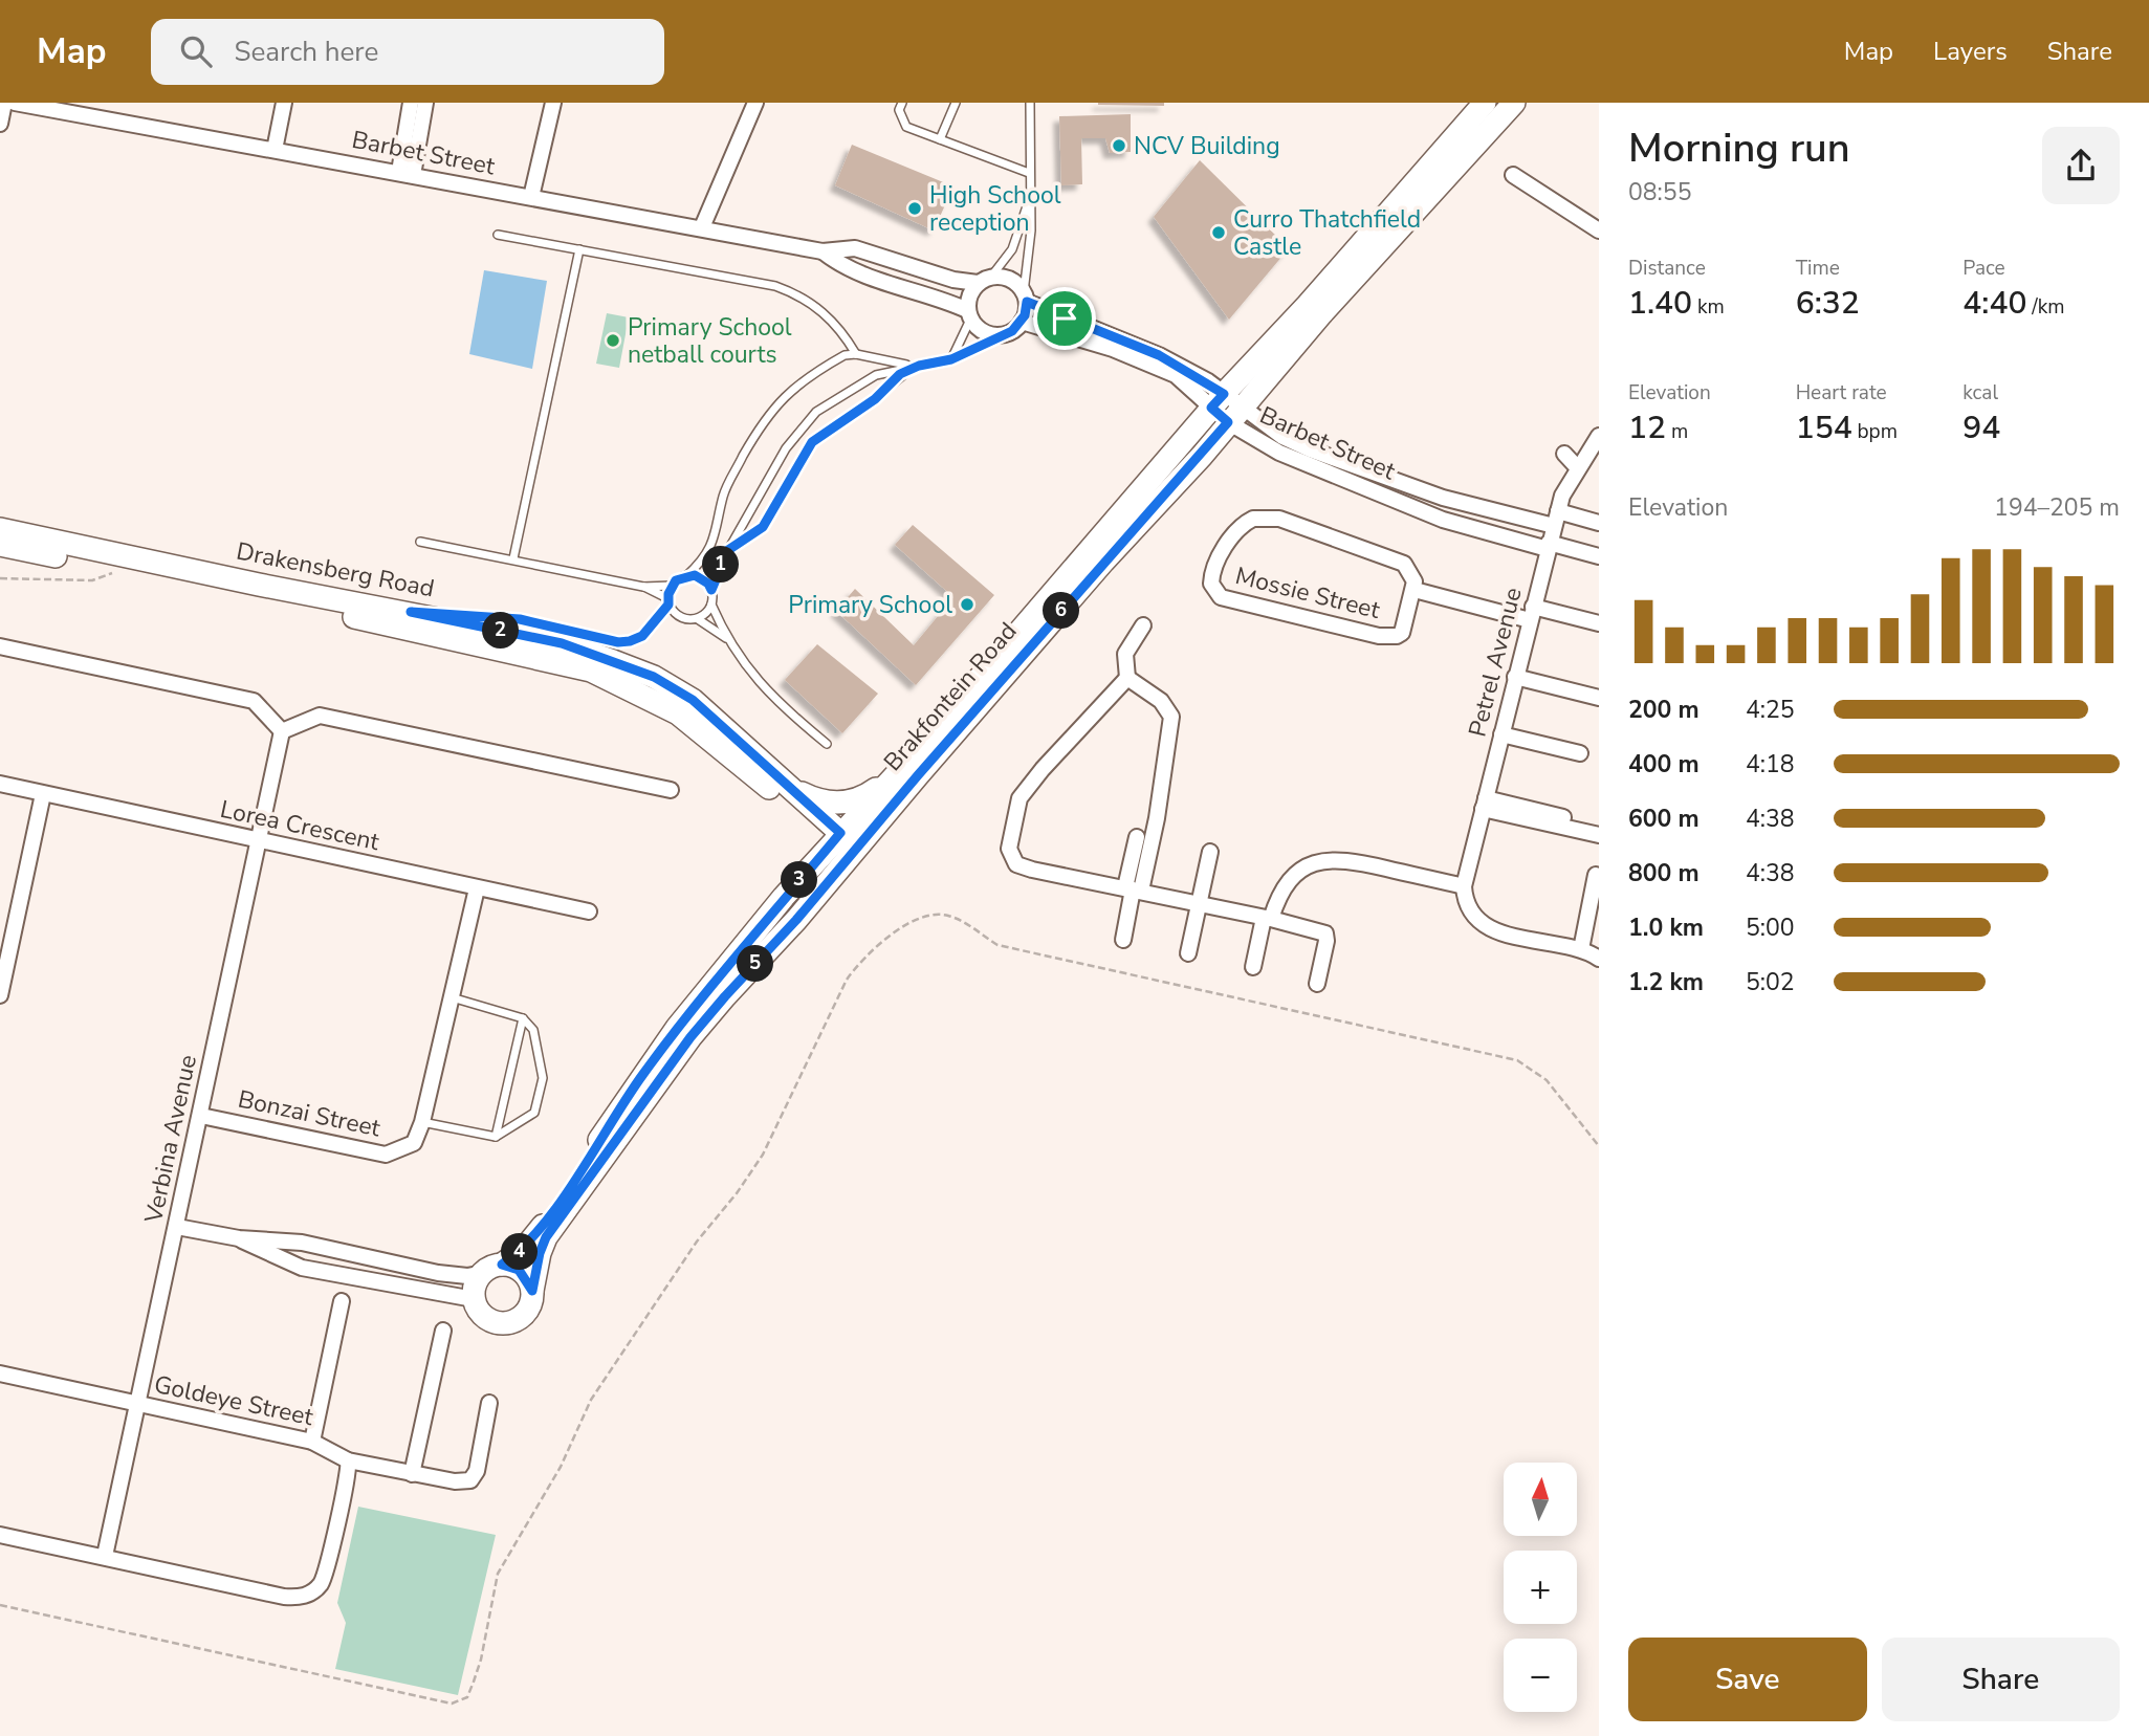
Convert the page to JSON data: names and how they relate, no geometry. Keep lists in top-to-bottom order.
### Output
{
  "streets": {
    "street": [
      "Barbet Street",
      "Drakensberg Road",
      "Mossie Street",
      "Petrel Avenue",
      "Brakfontein Road",
      "Lorea Crescent",
      "Bonzai Street",
      "Verbina Avenue",
      "Goldeye Street"
    ]
  },
  "crossings": [
    ["Barbet Street", "Petrel Avenue"],
    ["Barbet Street", "Brakfontein Road"],
    ["Drakensberg Road", "Brakfontein Road"],
    ["Mossie Street", "Petrel Avenue"],
    ["Lorea Crescent", "Verbina Avenue"],
    ["Bonzai Street", "Verbina Avenue"],
    ["Verbina Avenue", "Goldeye Street"]
  ],
  "places": [
    "NCV Building",
    "High School reception",
    "Curro Thatchfield Castle",
    "Primary School netball courts",
    "Primary School"
  ],
  "north": "top",
  "page": {
    "header": "Map",
    "search": "Search here",
    "nav": ["Map", "Layers", "Share"],
    "heading": ["Morning run", "08:55"],
    "stats": [
      ["Distance", "1.40 km"],
      ["Time", "6:32"],
      ["Pace", "4:40 /km"],
      ["Elevation", "12 m"],
      ["Heart rate", "154 bpm"],
      ["kcal", "94"]
    ],
    "chart": ["Elevation", "194–205 m"],
    "pins": [
      "1",
      "6",
      "2",
      "3",
      "5",
      "4"
    ],
    "list": [
      {
        "name": "200 m",
        "note": "4:25"
      },
      {
        "name": "400 m",
        "note": "4:18"
      },
      {
        "name": "600 m",
        "note": "4:38"
      },
      {
        "name": "800 m",
        "note": "4:38"
      },
      {
        "name": "1.0 km",
        "note": "5:00"
      },
      {
        "name": "1.2 km",
        "note": "5:02"
      }
    ],
    "map_buttons": ["+", "−"],
    "buttons": ["Save", "Share"]
  }
}
